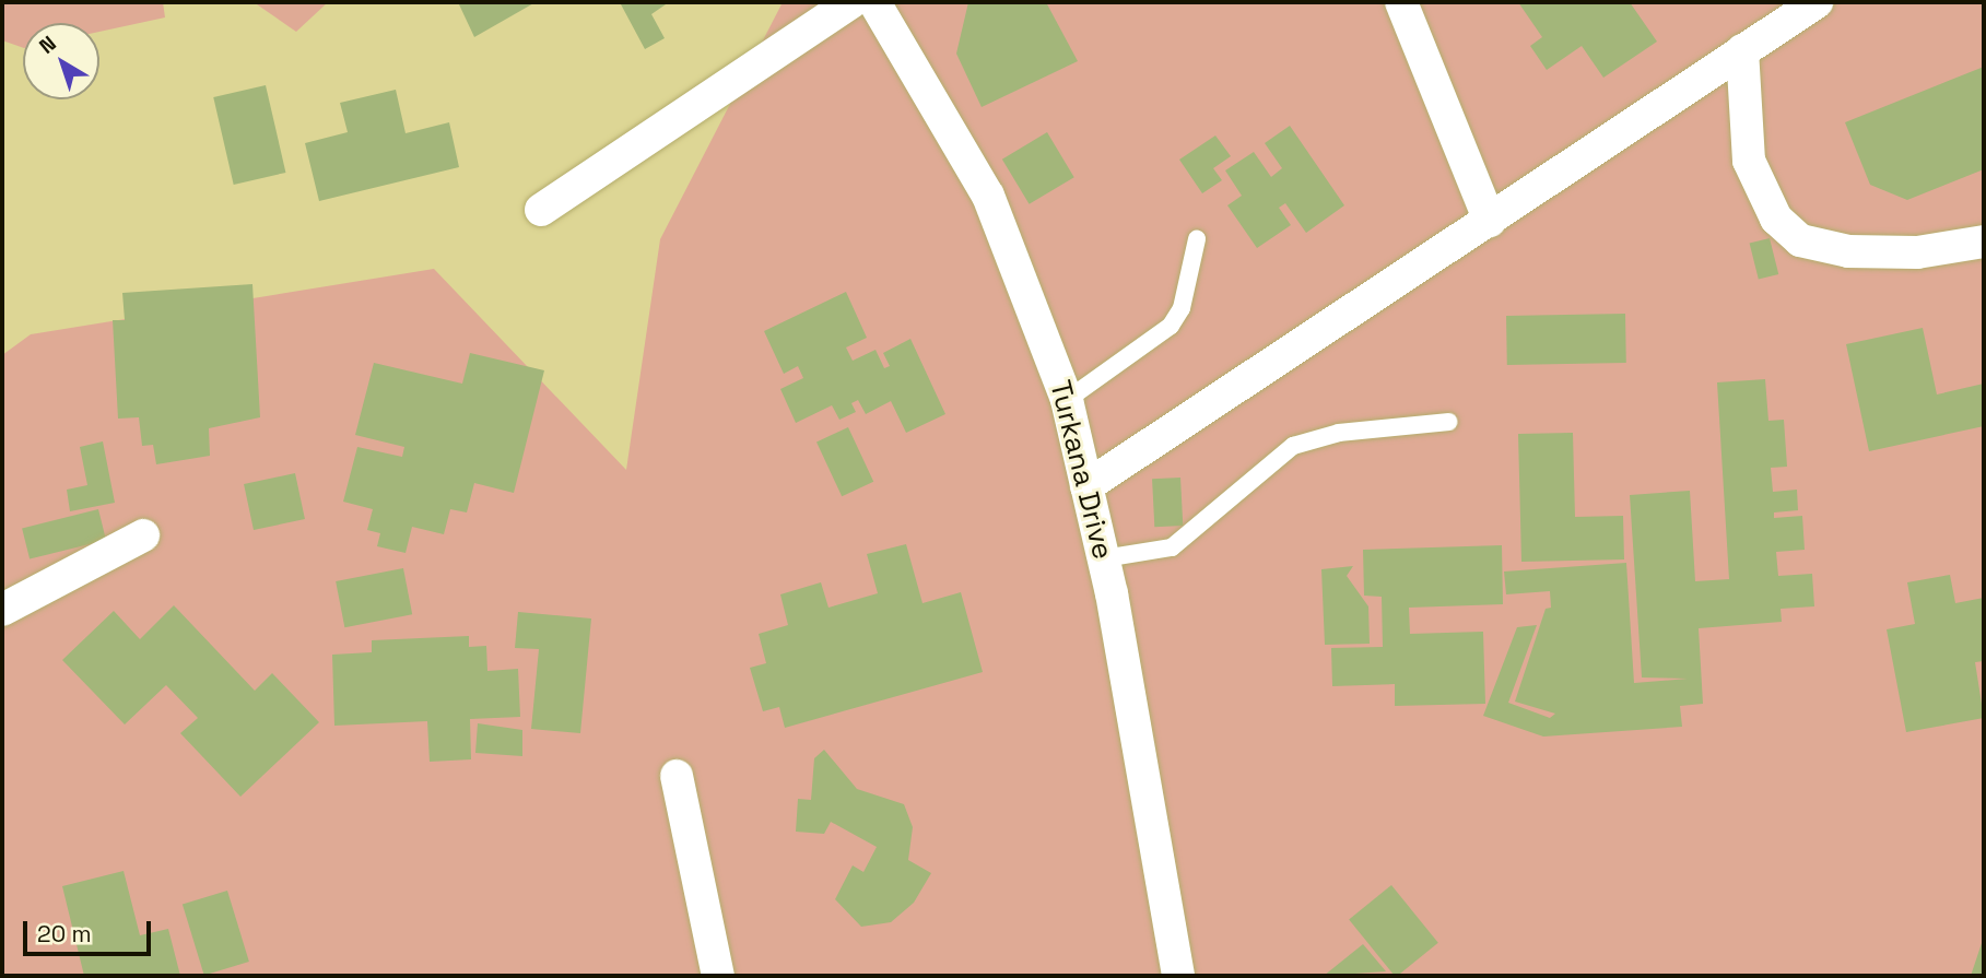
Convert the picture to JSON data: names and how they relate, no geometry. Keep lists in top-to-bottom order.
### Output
{
  "streets": {
    "street": ["Turkana Drive"]
  },
  "scale_bar": "20 m",
  "north": "top left"
}
